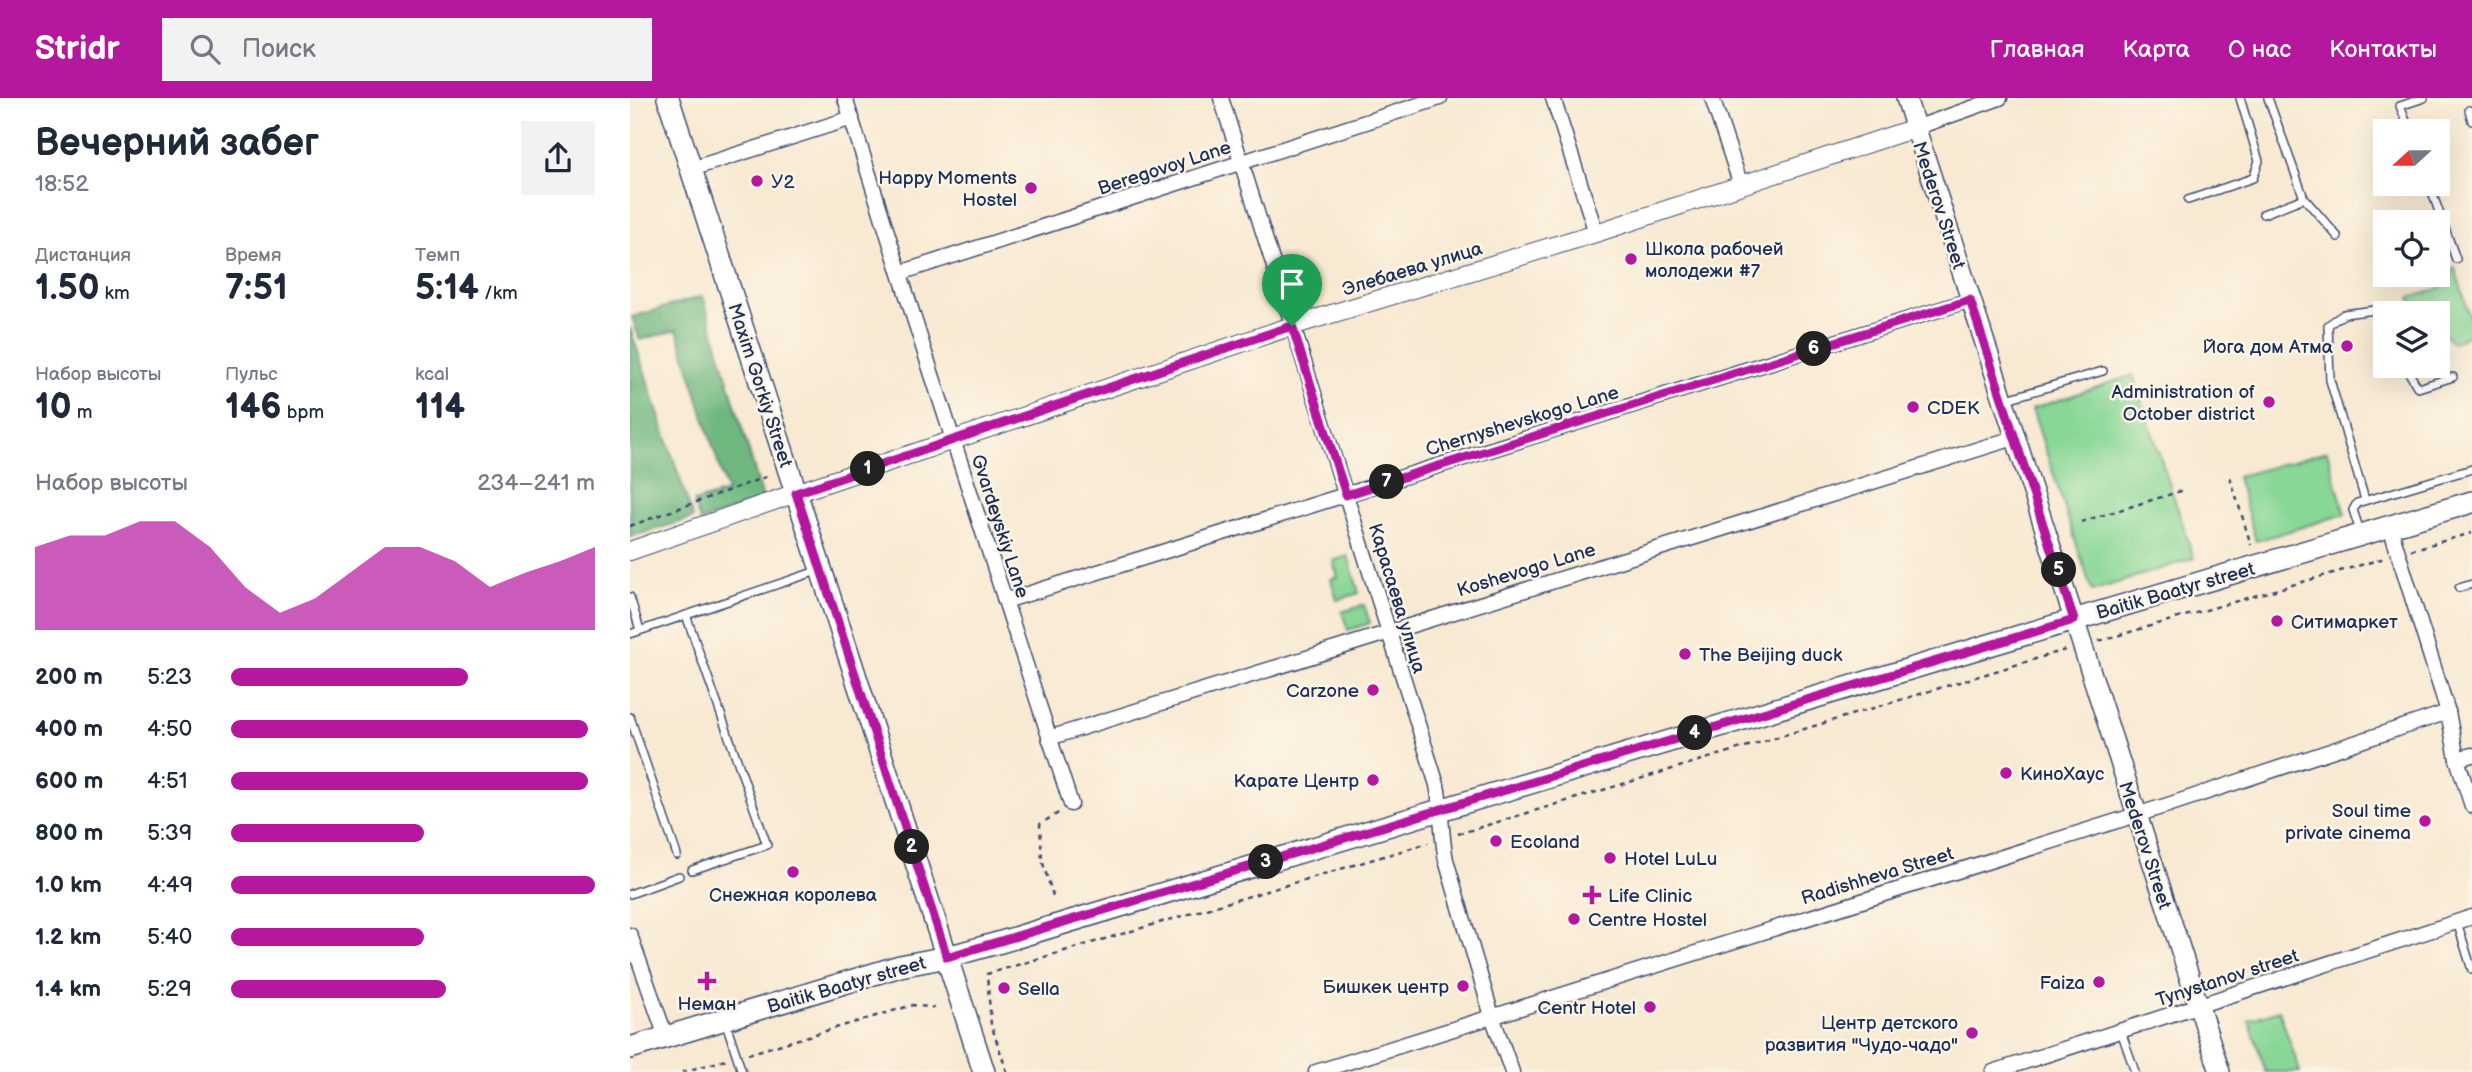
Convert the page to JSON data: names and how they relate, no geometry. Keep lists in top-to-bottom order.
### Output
{
  "streets": {
    "main road": ["Mederov Street", "Maxim Gorkiy Street", "Baitik Baatyr street"],
    "street": [
      "Beregovoy Lane",
      "Элебаева улица",
      "Chernyshevskogo Lane",
      "Gvardeyskiy Lane",
      "Koshevogo Lane",
      "Карасаева улица",
      "Radishheva Street",
      "Tynystanov street"
    ]
  },
  "crossings": [
    ["Beregovoy Lane", "Gvardeyskiy Lane"],
    ["Beregovoy Lane", "Карасаева улица"],
    ["Mederov Street", "Элебаева улица"],
    ["Mederov Street", "Chernyshevskogo Lane"],
    ["Mederov Street", "Koshevogo Lane"],
    ["Mederov Street", "Baitik Baatyr street"],
    ["Mederov Street", "Radishheva Street"],
    ["Mederov Street", "Tynystanov street"],
    ["Элебаева улица", "Maxim Gorkiy Street"],
    ["Элебаева улица", "Gvardeyskiy Lane"],
    ["Элебаева улица", "Карасаева улица"],
    ["Maxim Gorkiy Street", "Baitik Baatyr street"],
    ["Chernyshevskogo Lane", "Gvardeyskiy Lane"],
    ["Chernyshevskogo Lane", "Карасаева улица"],
    ["Gvardeyskiy Lane", "Koshevogo Lane"],
    ["Koshevogo Lane", "Карасаева улица"],
    ["Baitik Baatyr street", "Карасаева улица"],
    ["Карасаева улица", "Radishheva Street"]
  ],
  "places": {
    "other": [
      "У2",
      "Happy Moments Hostel",
      "Школа рабочей молодежи #7",
      "Йога дом Атма",
      "Administration of October district",
      "CDEK",
      "Ситимаркет",
      "The Beijing duck",
      "Carzone",
      "КиноХаус",
      "Карате Центр",
      "Soul time private cinema",
      "Ecoland",
      "Hotel LuLu",
      "Снежная королева",
      "Centre Hostel",
      "Faiza",
      "Бишкек центр",
      "Sella",
      "Centr Hotel",
      "Центр детского развития \"Чудо-чадо\""
    ],
    "health": ["Life Clinic", "Неман"]
  },
  "north": "left",
  "page": {
    "header": "Stridr",
    "search": "Поиск",
    "nav": [
      "Главная",
      "Карта",
      "О нас",
      "Контакты"
    ],
    "heading": ["Вечерний забег", "18:52"],
    "stats": [
      ["Дистанция", "1.50 km"],
      ["Время", "7:51"],
      ["Темп", "5:14 /km"],
      ["Набор высоты", "10 m"],
      ["Пульс", "146 bpm"],
      ["kcal", "114"]
    ],
    "pins": [
      "6",
      "1",
      "7",
      "5",
      "4",
      "2",
      "3"
    ],
    "chart": ["Набор высоты", "234–241 m"],
    "list": [
      {
        "name": "200 m",
        "note": "5:23"
      },
      {
        "name": "400 m",
        "note": "4:50"
      },
      {
        "name": "600 m",
        "note": "4:51"
      },
      {
        "name": "800 m",
        "note": "5:39"
      },
      {
        "name": "1.0 km",
        "note": "4:49"
      },
      {
        "name": "1.2 km",
        "note": "5:40"
      },
      {
        "name": "1.4 km",
        "note": "5:29"
      }
    ]
  }
}
